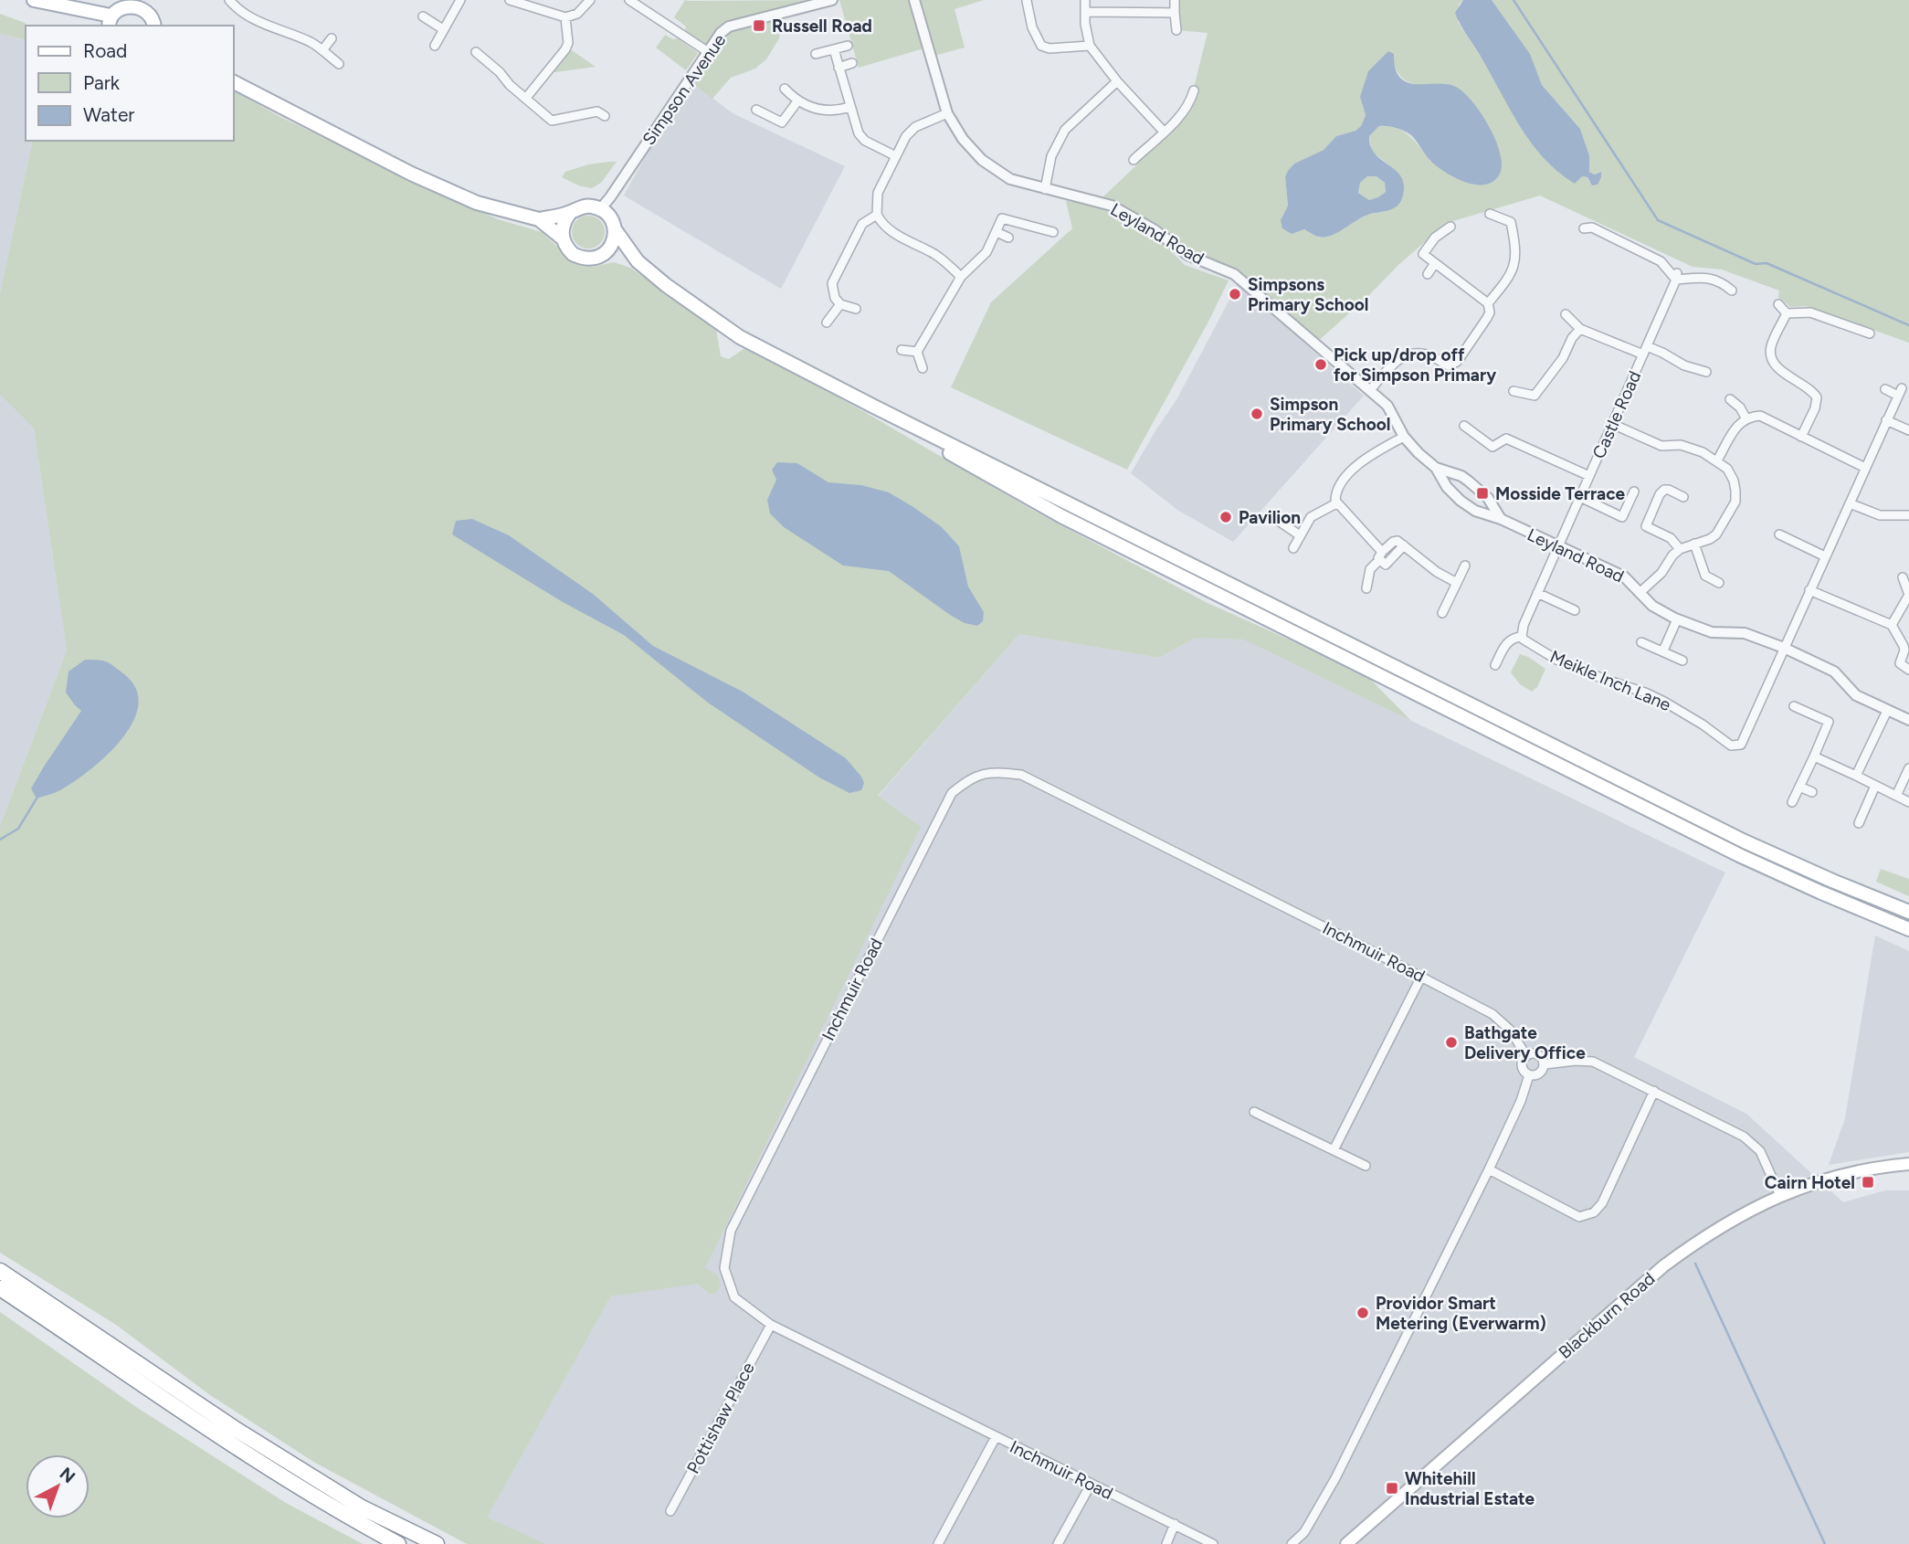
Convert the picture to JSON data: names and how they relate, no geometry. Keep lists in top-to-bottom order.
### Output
{
  "streets": {
    "main road": ["Blackburn Road"],
    "street": [
      "Simpson Avenue",
      "Leyland Road",
      "Castle Road",
      "Meikle Inch Lane",
      "Inchmuir Road",
      "Pottishaw Place"
    ]
  },
  "crossings": [
    ["Leyland Road", "Castle Road"],
    ["Leyland Road", "Meikle Inch Lane"],
    ["Inchmuir Road", "Pottishaw Place"]
  ],
  "places": {
    "transit": [
      "Russell Road",
      "Mosside Terrace",
      "Cairn Hotel",
      "Whitehill Industrial Estate"
    ],
    "other": [
      "Simpsons Primary School",
      "Pick up/drop off for Simpson Primary",
      "Simpson Primary School",
      "Pavilion",
      "Bathgate Delivery Office",
      "Providor Smart Metering (Everwarm)"
    ]
  },
  "legend": ["Road", "Park", "Water"],
  "north": "top right"
}
